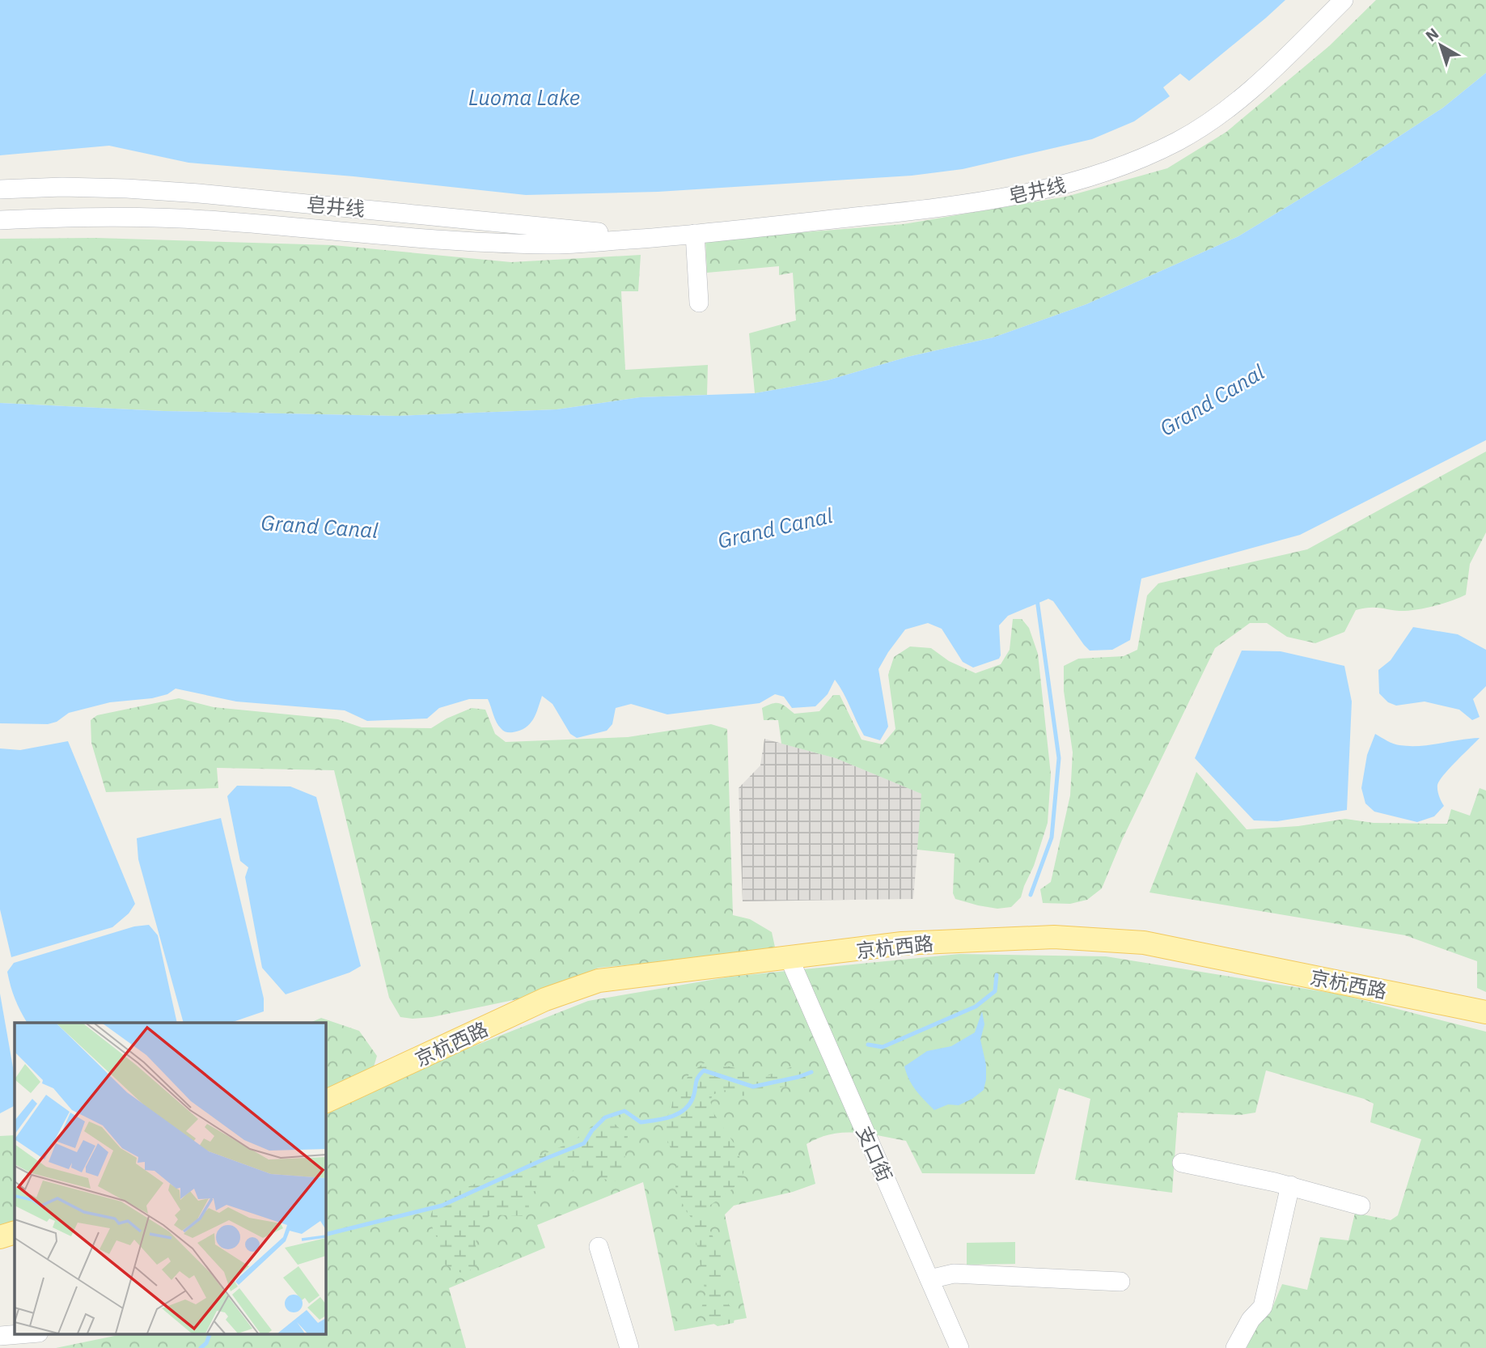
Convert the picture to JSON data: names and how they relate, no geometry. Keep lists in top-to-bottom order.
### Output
{
  "streets": {
    "main road": ["京杭西路"],
    "street": ["皂井线", "支口街"]
  },
  "crossings": [
    ["京杭西路", "支口街"]
  ],
  "water": ["Luoma Lake", "Grand Canal"],
  "north": "top left"
}
